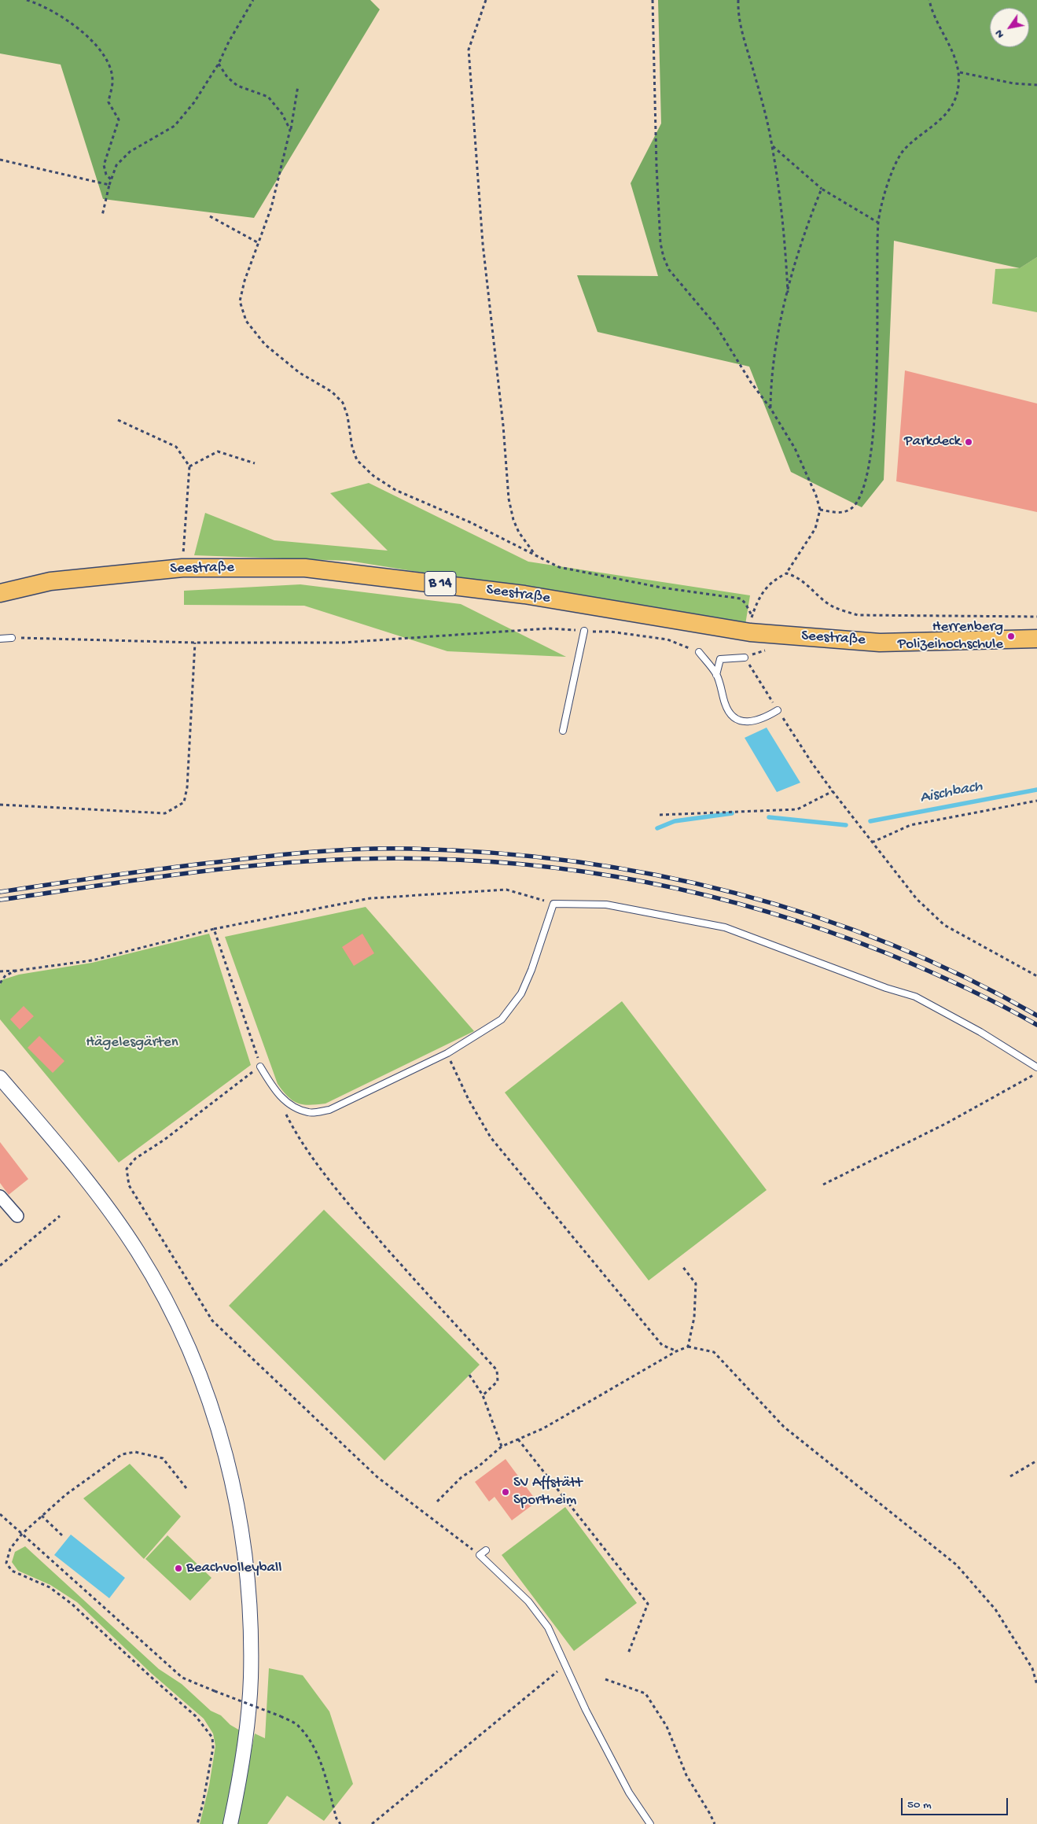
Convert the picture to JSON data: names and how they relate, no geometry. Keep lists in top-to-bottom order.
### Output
{
  "streets": {
    "main road": ["Seestraße", "B 14"]
  },
  "water": ["Aischbach"],
  "parks": ["Hägelesgärten"],
  "places": [
    "Parkdeck",
    "Herrenberg Polizeihochschule",
    "SV Affstätt Sportheim",
    "Beachvolleyball"
  ],
  "scale_bar": "50 m",
  "north": "bottom left"
}
